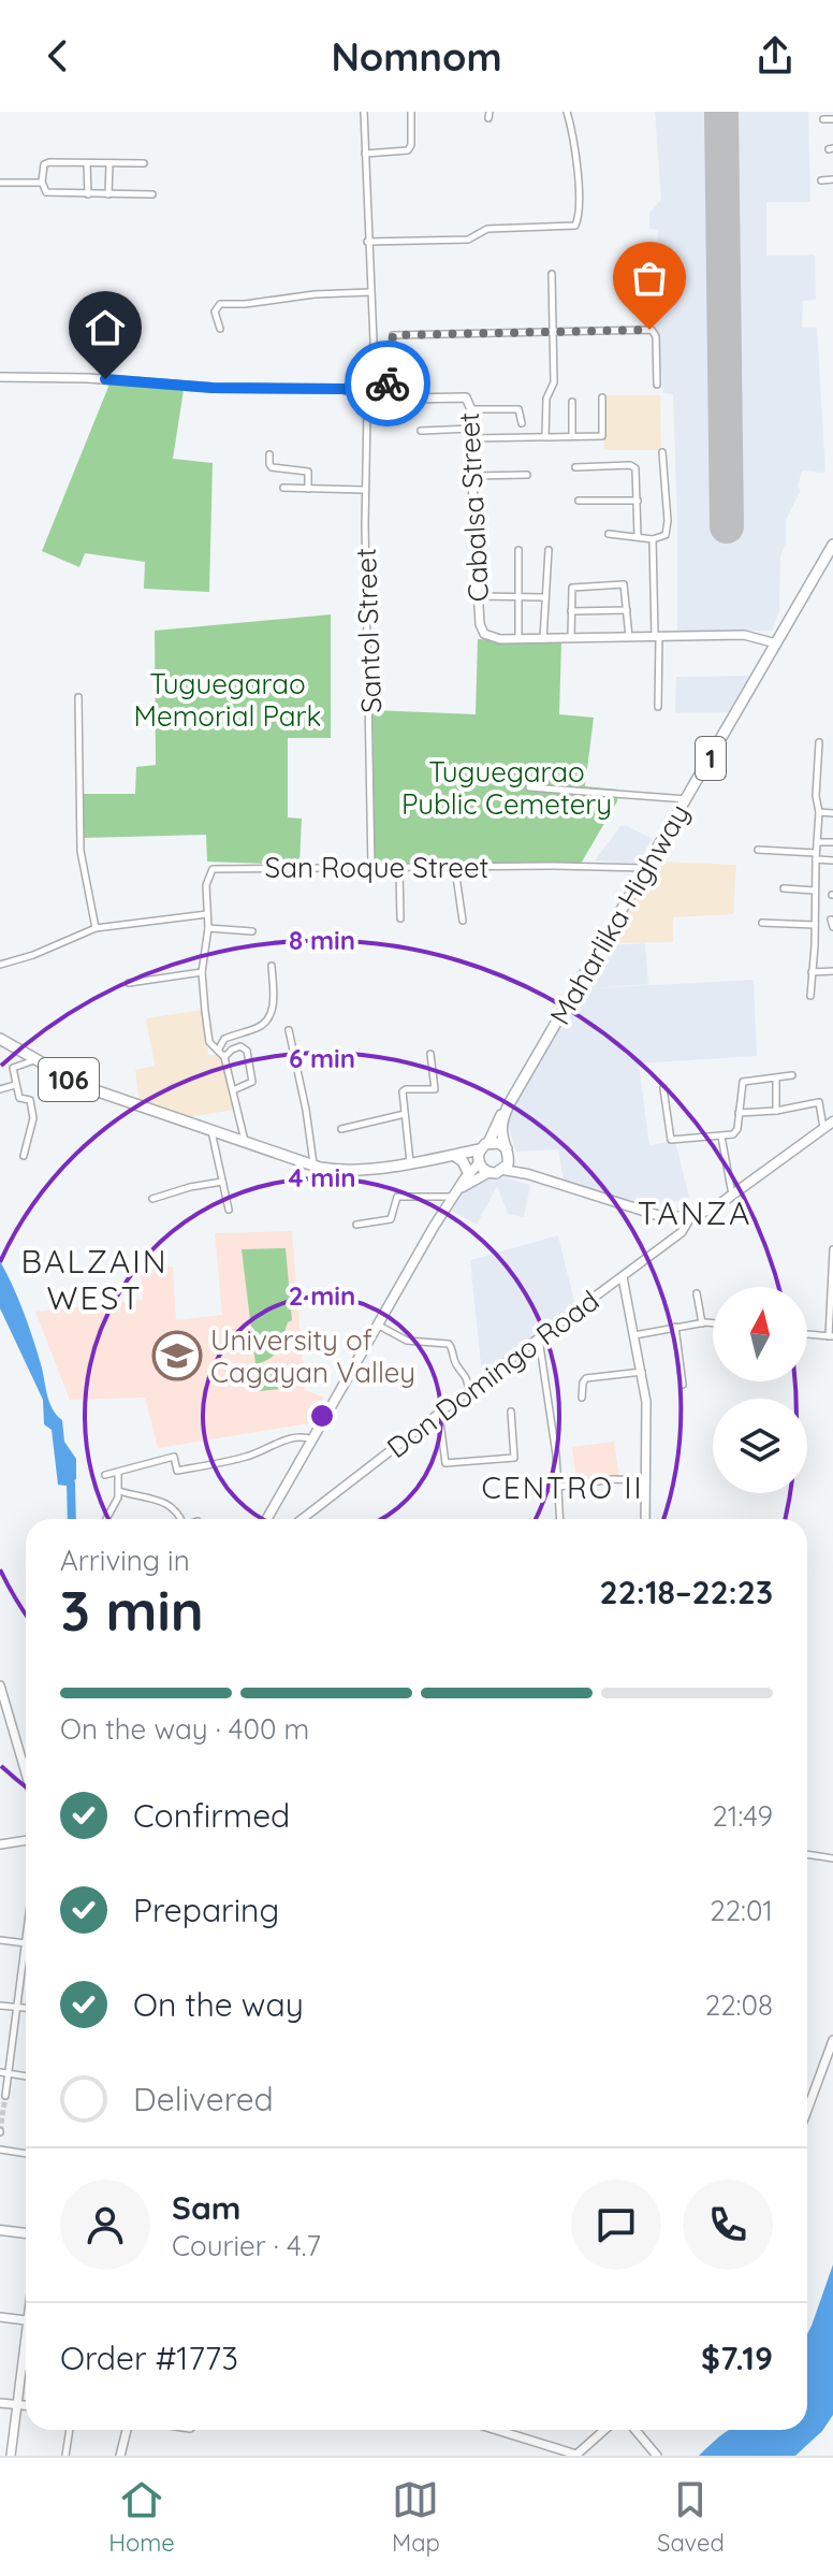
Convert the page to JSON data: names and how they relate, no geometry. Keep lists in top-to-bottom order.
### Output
{
  "streets": {
    "highway": ["1", "Maharlika Highway", "106"],
    "street": [
      "Cabalsa Street",
      "Santol Street",
      "San Roque Street",
      "Don Domingo Road"
    ]
  },
  "crossings": [
    ["Cabalsa Street", "Santol Street"],
    ["Cabalsa Street", "Maharlika Highway"],
    ["Santol Street", "San Roque Street"],
    ["1", "Maharlika Highway"],
    ["1", "106"],
    ["San Roque Street", "Maharlika Highway"],
    ["Maharlika Highway", "106"]
  ],
  "districts": ["TANZA", "BALZAIN WEST", "CENTRO II"],
  "parks": ["Tuguegarao Memorial Park", "Tuguegarao Public Cemetery"],
  "places": {
    "school or university": ["University of Cagayan Valley"]
  },
  "north": "top",
  "page": {
    "header": "Nomnom",
    "heading": ["3 min", "Arriving in", "22:18–22:23"],
    "panel": [
      "Sam",
      "Courier · 4.7",
      "Order #1773",
      "$7.19"
    ],
    "bar": "On the way · 400 m",
    "list": [
      ["Confirmed", "21:49"],
      ["Preparing", "22:01"],
      ["On the way", "22:08"],
      "Delivered"
    ],
    "tabs": ["Home", "Map", "Saved"]
  },
  "rings": [
    "8 min",
    "6 min",
    "4 min",
    "2 min"
  ]
}
